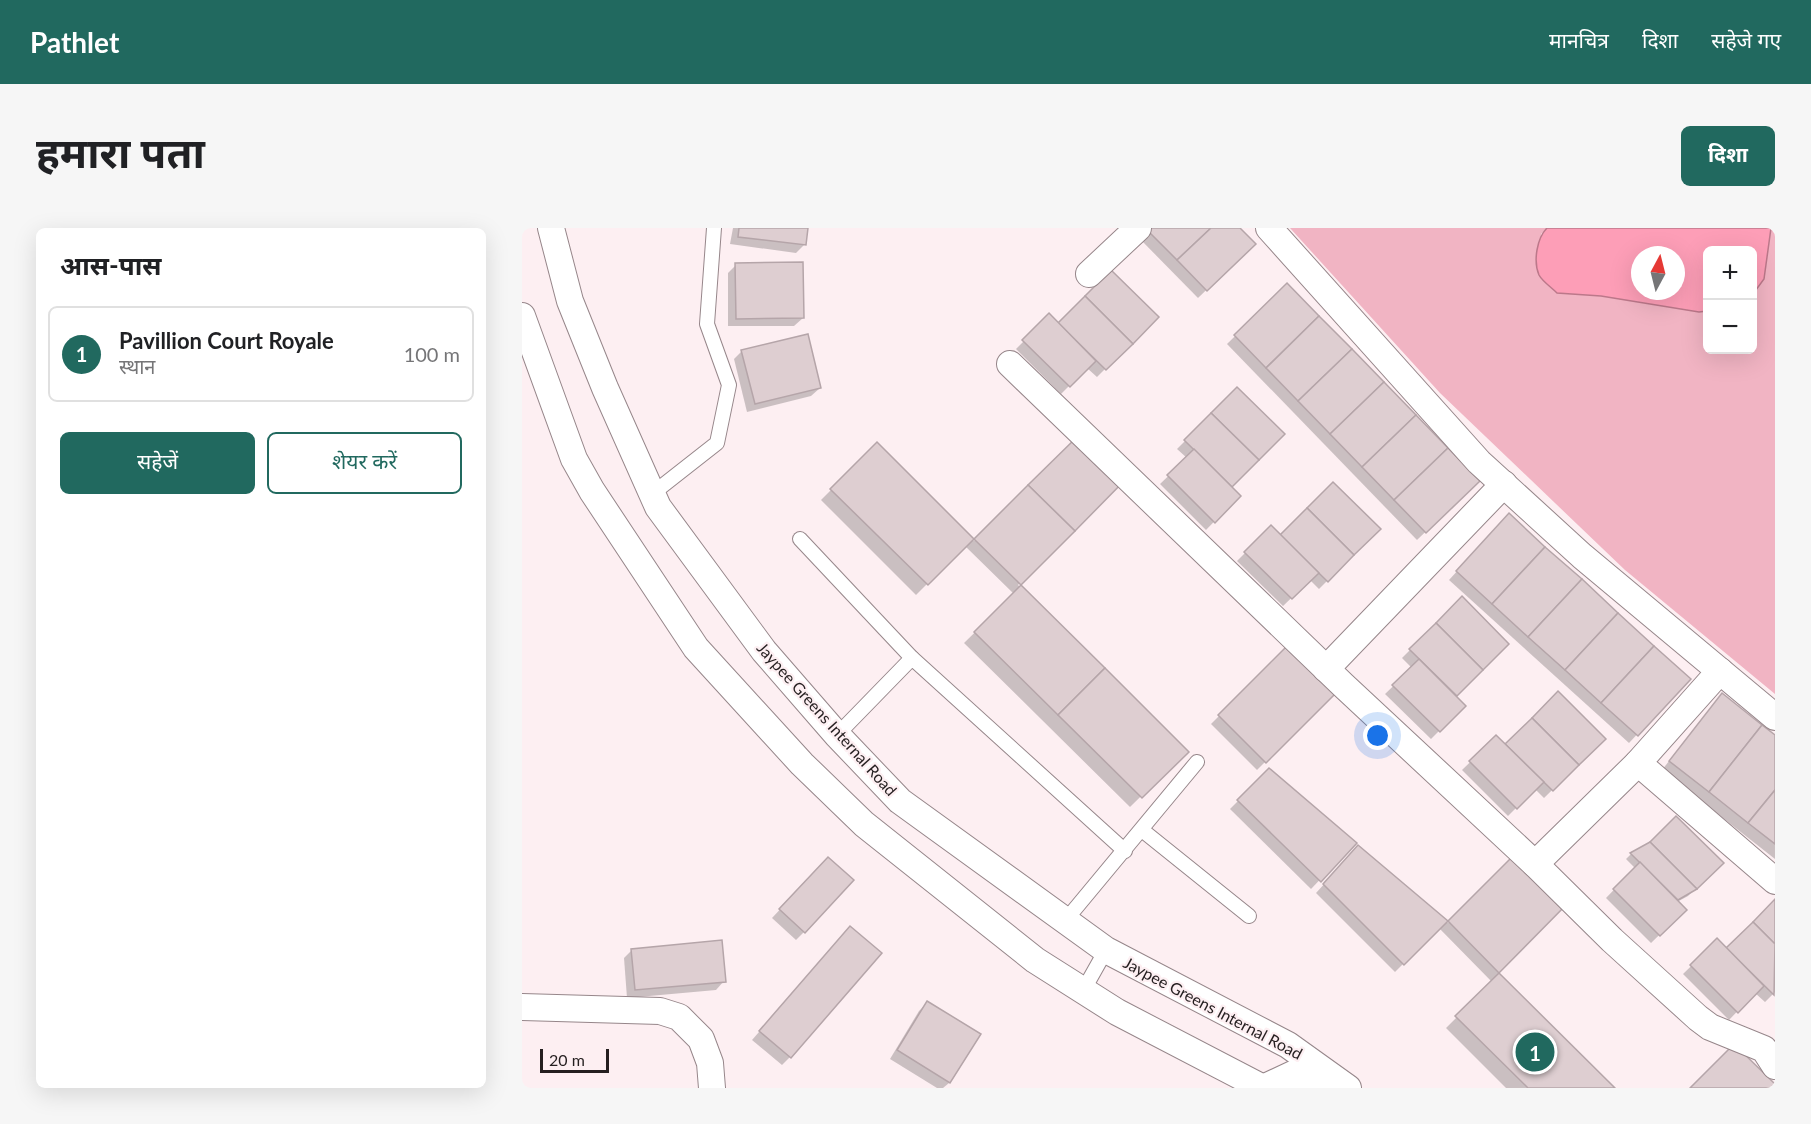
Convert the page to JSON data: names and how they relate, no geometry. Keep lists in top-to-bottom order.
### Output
{
  "streets": {
    "street": ["Jaypee Greens Internal Road"]
  },
  "scale_bar": "20 m",
  "north": "top",
  "page": {
    "header": "Pathlet",
    "nav": ["मानचित्र", "दिशा", "सहेजे गए"],
    "buttons": [
      "दिशा",
      ["सहेजें", "शेयर करें"]
    ],
    "title": "हमारा पता",
    "heading": "आस-पास",
    "map_buttons": ["+", "−"],
    "list": [
      {
        "mark": "1",
        "name": "Pavillion Court Royale",
        "note": "स्थान",
        "value": "100 m"
      }
    ],
    "pins": "1",
    "scale": "20 m"
  }
}
